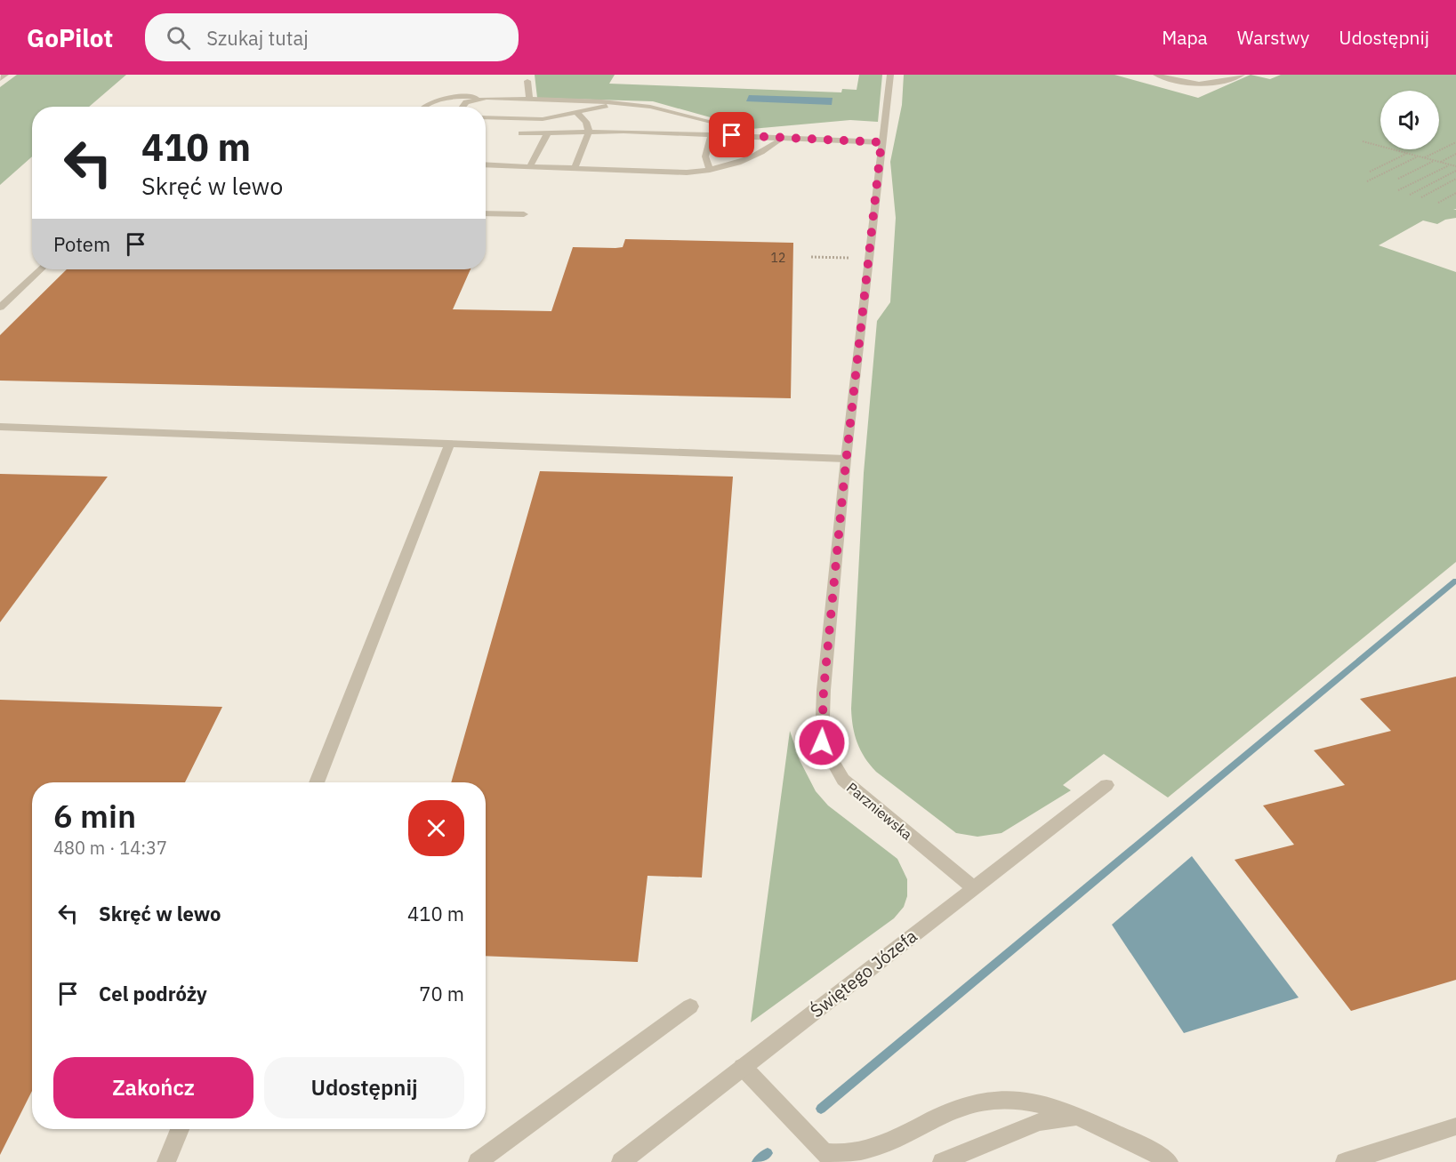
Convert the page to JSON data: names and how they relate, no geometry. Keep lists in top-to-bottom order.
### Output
{
  "streets": {
    "street": ["Parzniewska", "Świętego Józefa"]
  },
  "crossings": [
    ["Parzniewska", "Świętego Józefa"]
  ],
  "house_numbers": ["12"],
  "page": {
    "header": "GoPilot",
    "search": "Szukaj tutaj",
    "nav": ["Mapa", "Warstwy", "Udostępnij"],
    "turn": ["410 m", "Skręć w lewo"],
    "then": "Potem",
    "heading": ["6 min", "480 m · 14:37"],
    "list": [
      {
        "name": "Skręć w lewo",
        "value": "410 m"
      },
      {
        "name": "Cel podróży",
        "value": "70 m"
      }
    ],
    "buttons": ["Zakończ", "Udostępnij"]
  }
}
